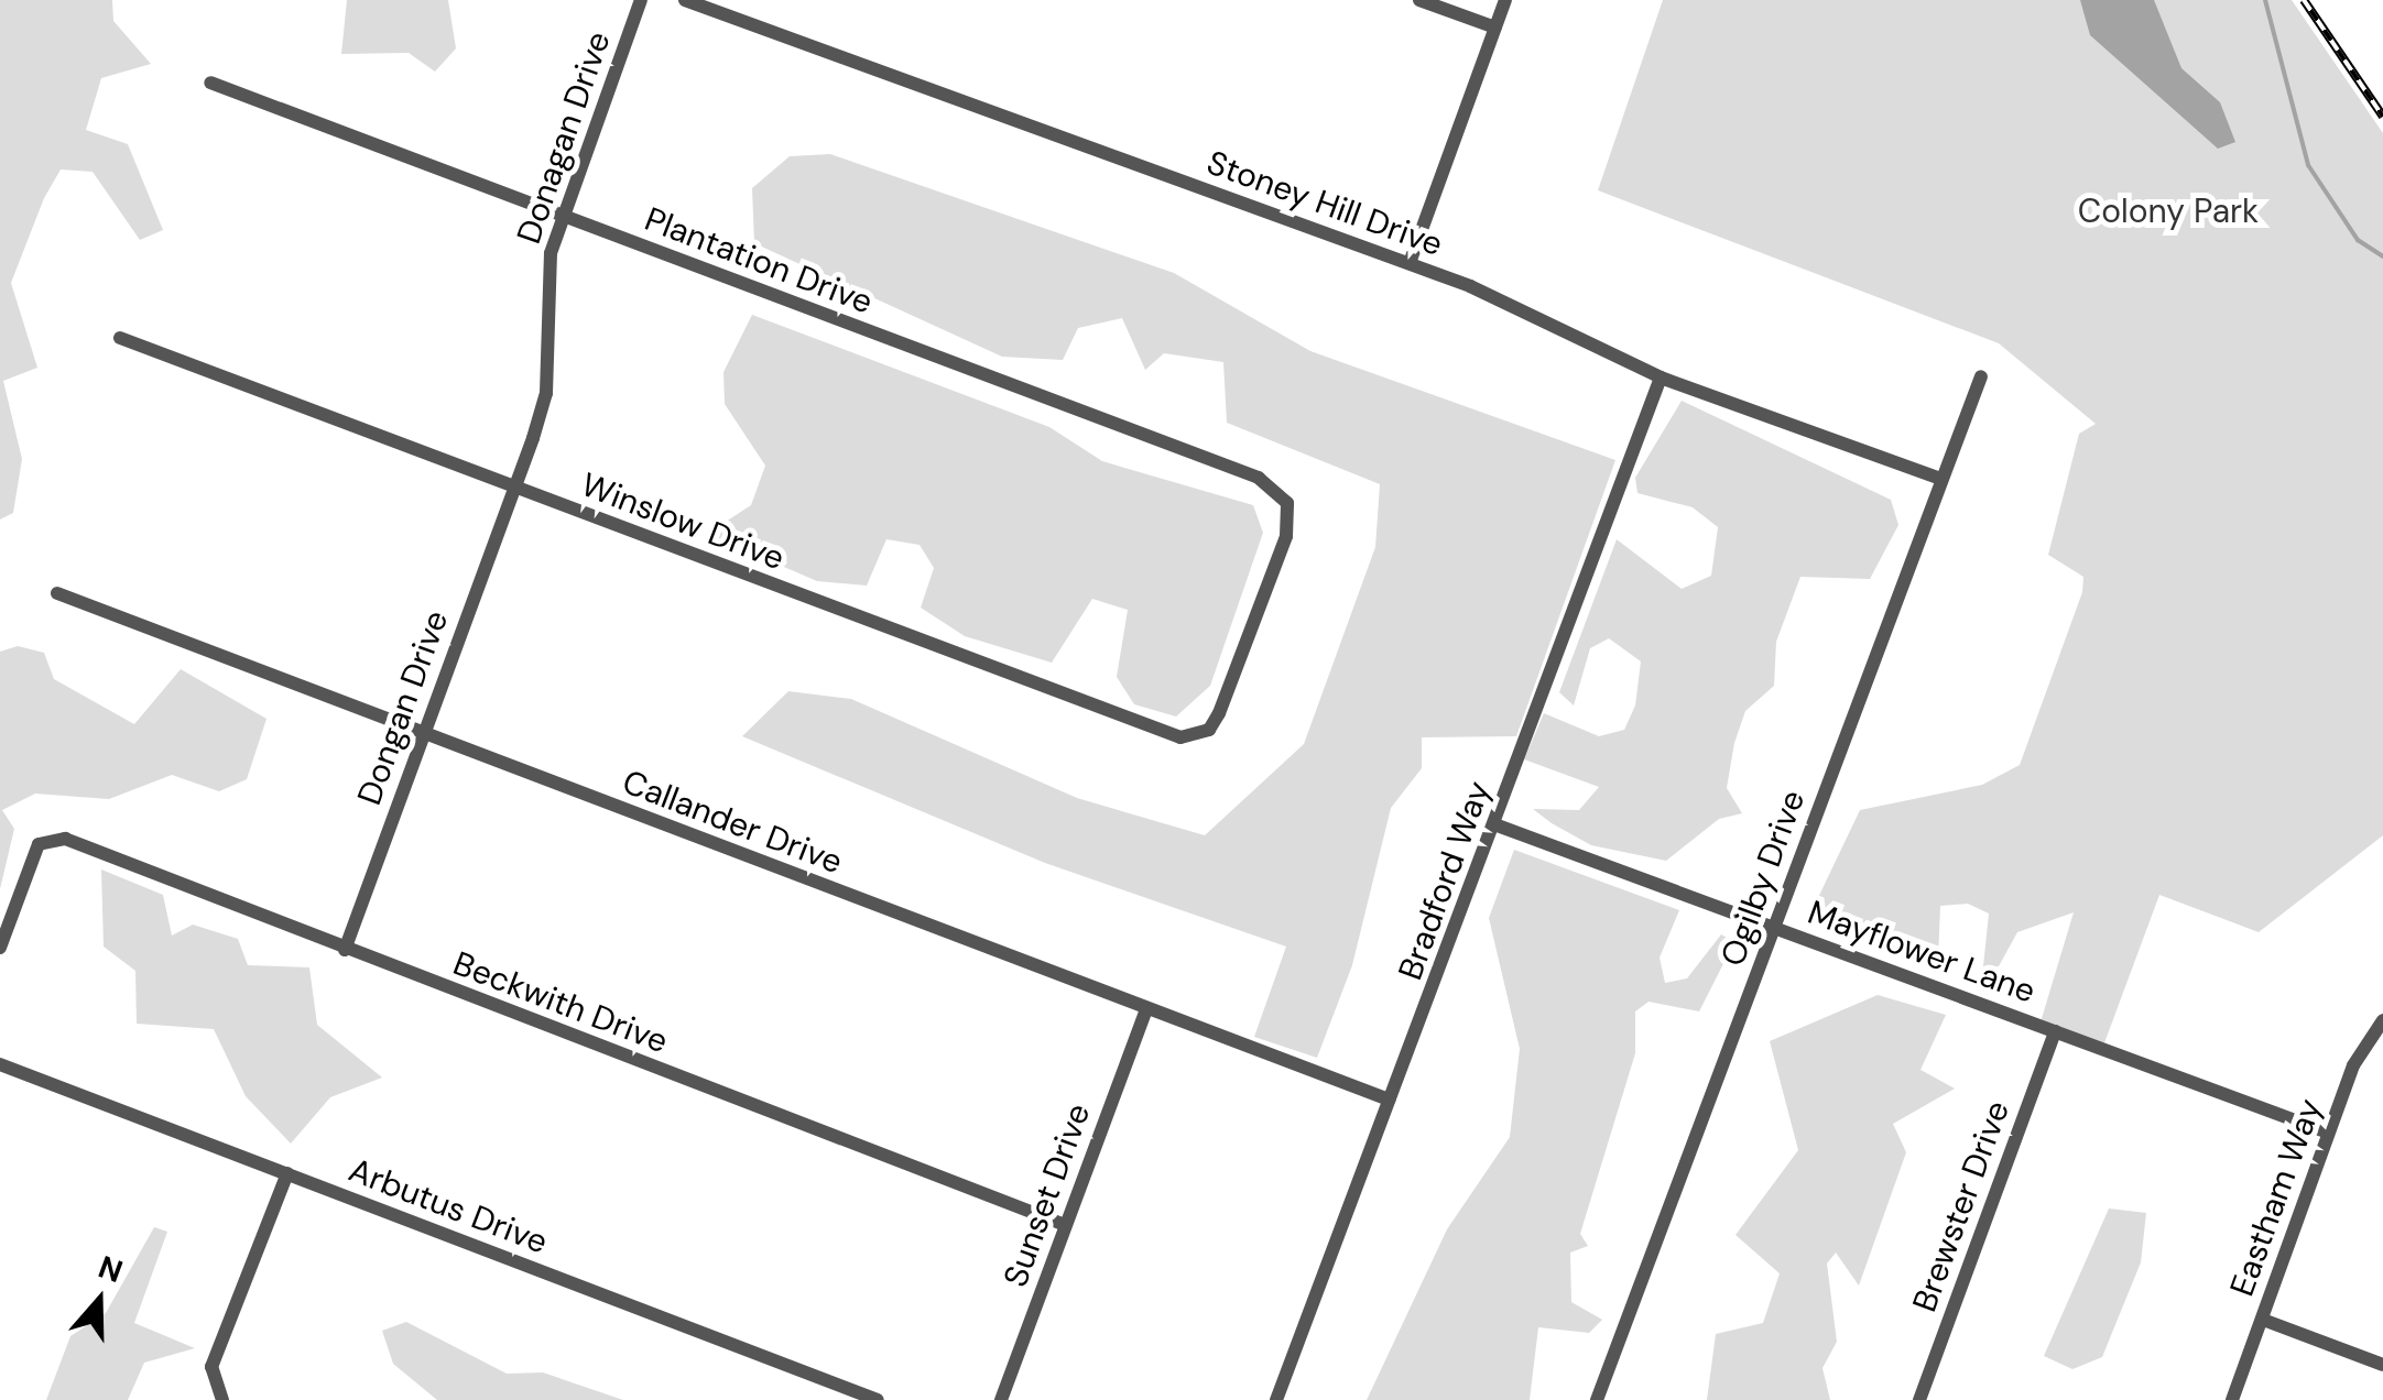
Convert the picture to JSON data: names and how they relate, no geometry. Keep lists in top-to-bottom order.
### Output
{
  "streets": {
    "street": [
      "Donagan Drive",
      "Stoney Hill Drive",
      "Plantation Drive",
      "Winslow Drive",
      "Dongan Drive",
      "Callander Drive",
      "Ogilby Drive",
      "Bradford Way",
      "Mayflower Lane",
      "Beckwith Drive",
      "Sunset Drive",
      "Eastham Way",
      "Arbutus Drive",
      "Brewster Drive"
    ]
  },
  "crossings": [
    ["Donagan Drive", "Plantation Drive"],
    ["Donagan Drive", "Winslow Drive"],
    ["Donagan Drive", "Dongan Drive"],
    ["Stoney Hill Drive", "Ogilby Drive"],
    ["Stoney Hill Drive", "Bradford Way"],
    ["Plantation Drive", "Winslow Drive"],
    ["Winslow Drive", "Dongan Drive"],
    ["Dongan Drive", "Callander Drive"],
    ["Dongan Drive", "Beckwith Drive"],
    ["Callander Drive", "Bradford Way"],
    ["Callander Drive", "Sunset Drive"],
    ["Ogilby Drive", "Mayflower Lane"],
    ["Bradford Way", "Mayflower Lane"],
    ["Mayflower Lane", "Eastham Way"],
    ["Mayflower Lane", "Brewster Drive"],
    ["Beckwith Drive", "Sunset Drive"]
  ],
  "parks": ["Colony Park"],
  "north": "top"
}
